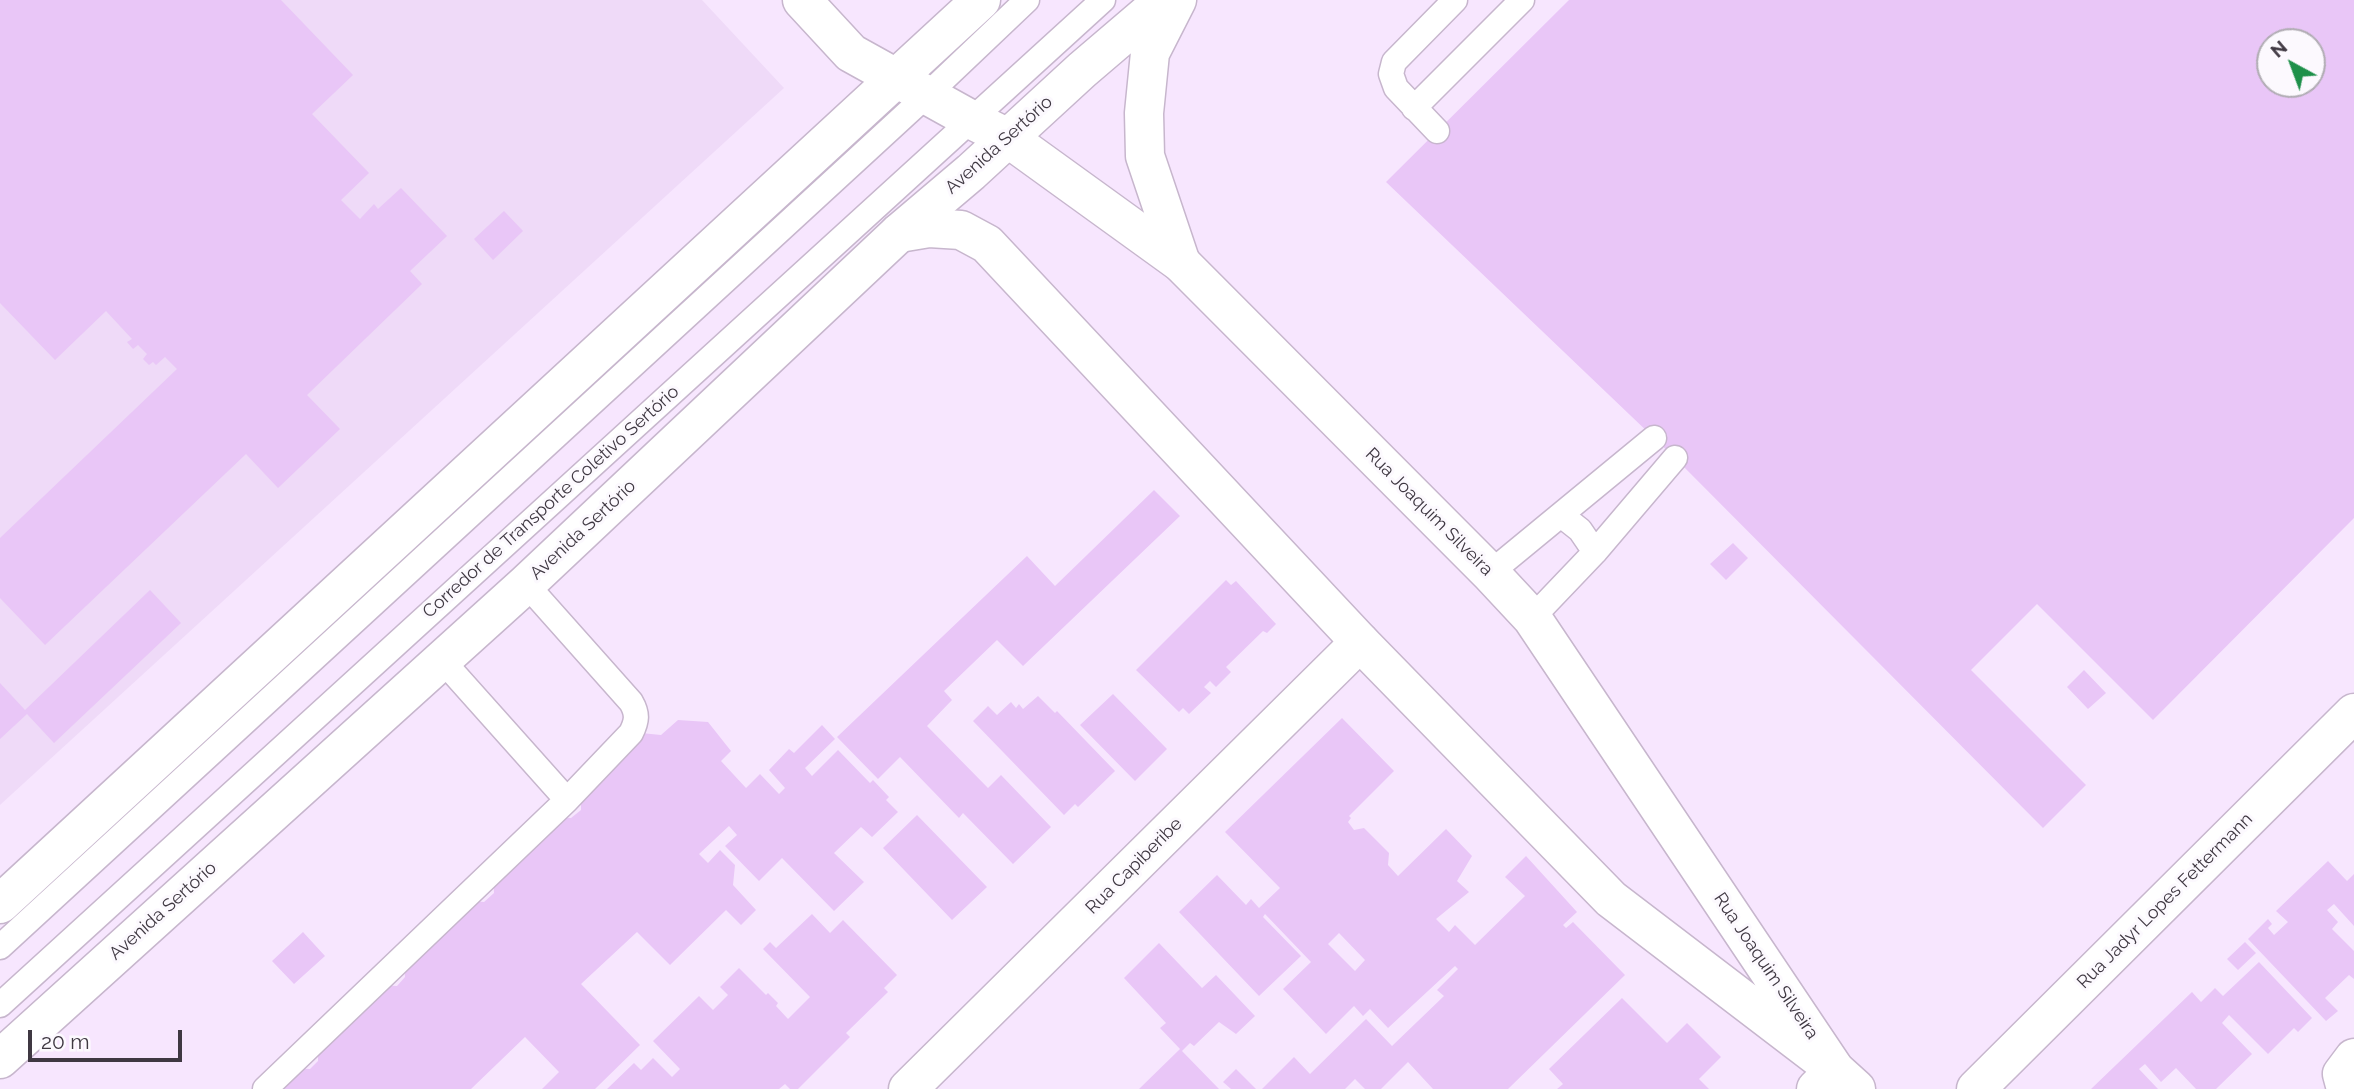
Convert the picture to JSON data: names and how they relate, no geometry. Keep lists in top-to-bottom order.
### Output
{
  "streets": {
    "street": [
      "Avenida Sertório",
      "Rua Joaquim Silveira",
      "Rua Capiberibe",
      "Rua Jadyr Lopes Fettermann"
    ],
    "lane": ["Corredor de Transporte Coletivo Sertório"]
  },
  "crossings": [
    ["Avenida Sertório", "Rua Joaquim Silveira"],
    ["Corredor de Transporte Coletivo Sertório", "Rua Joaquim Silveira"],
    ["Rua Joaquim Silveira", "Rua Capiberibe"]
  ],
  "scale_bar": "20 m",
  "north": "top left"
}
